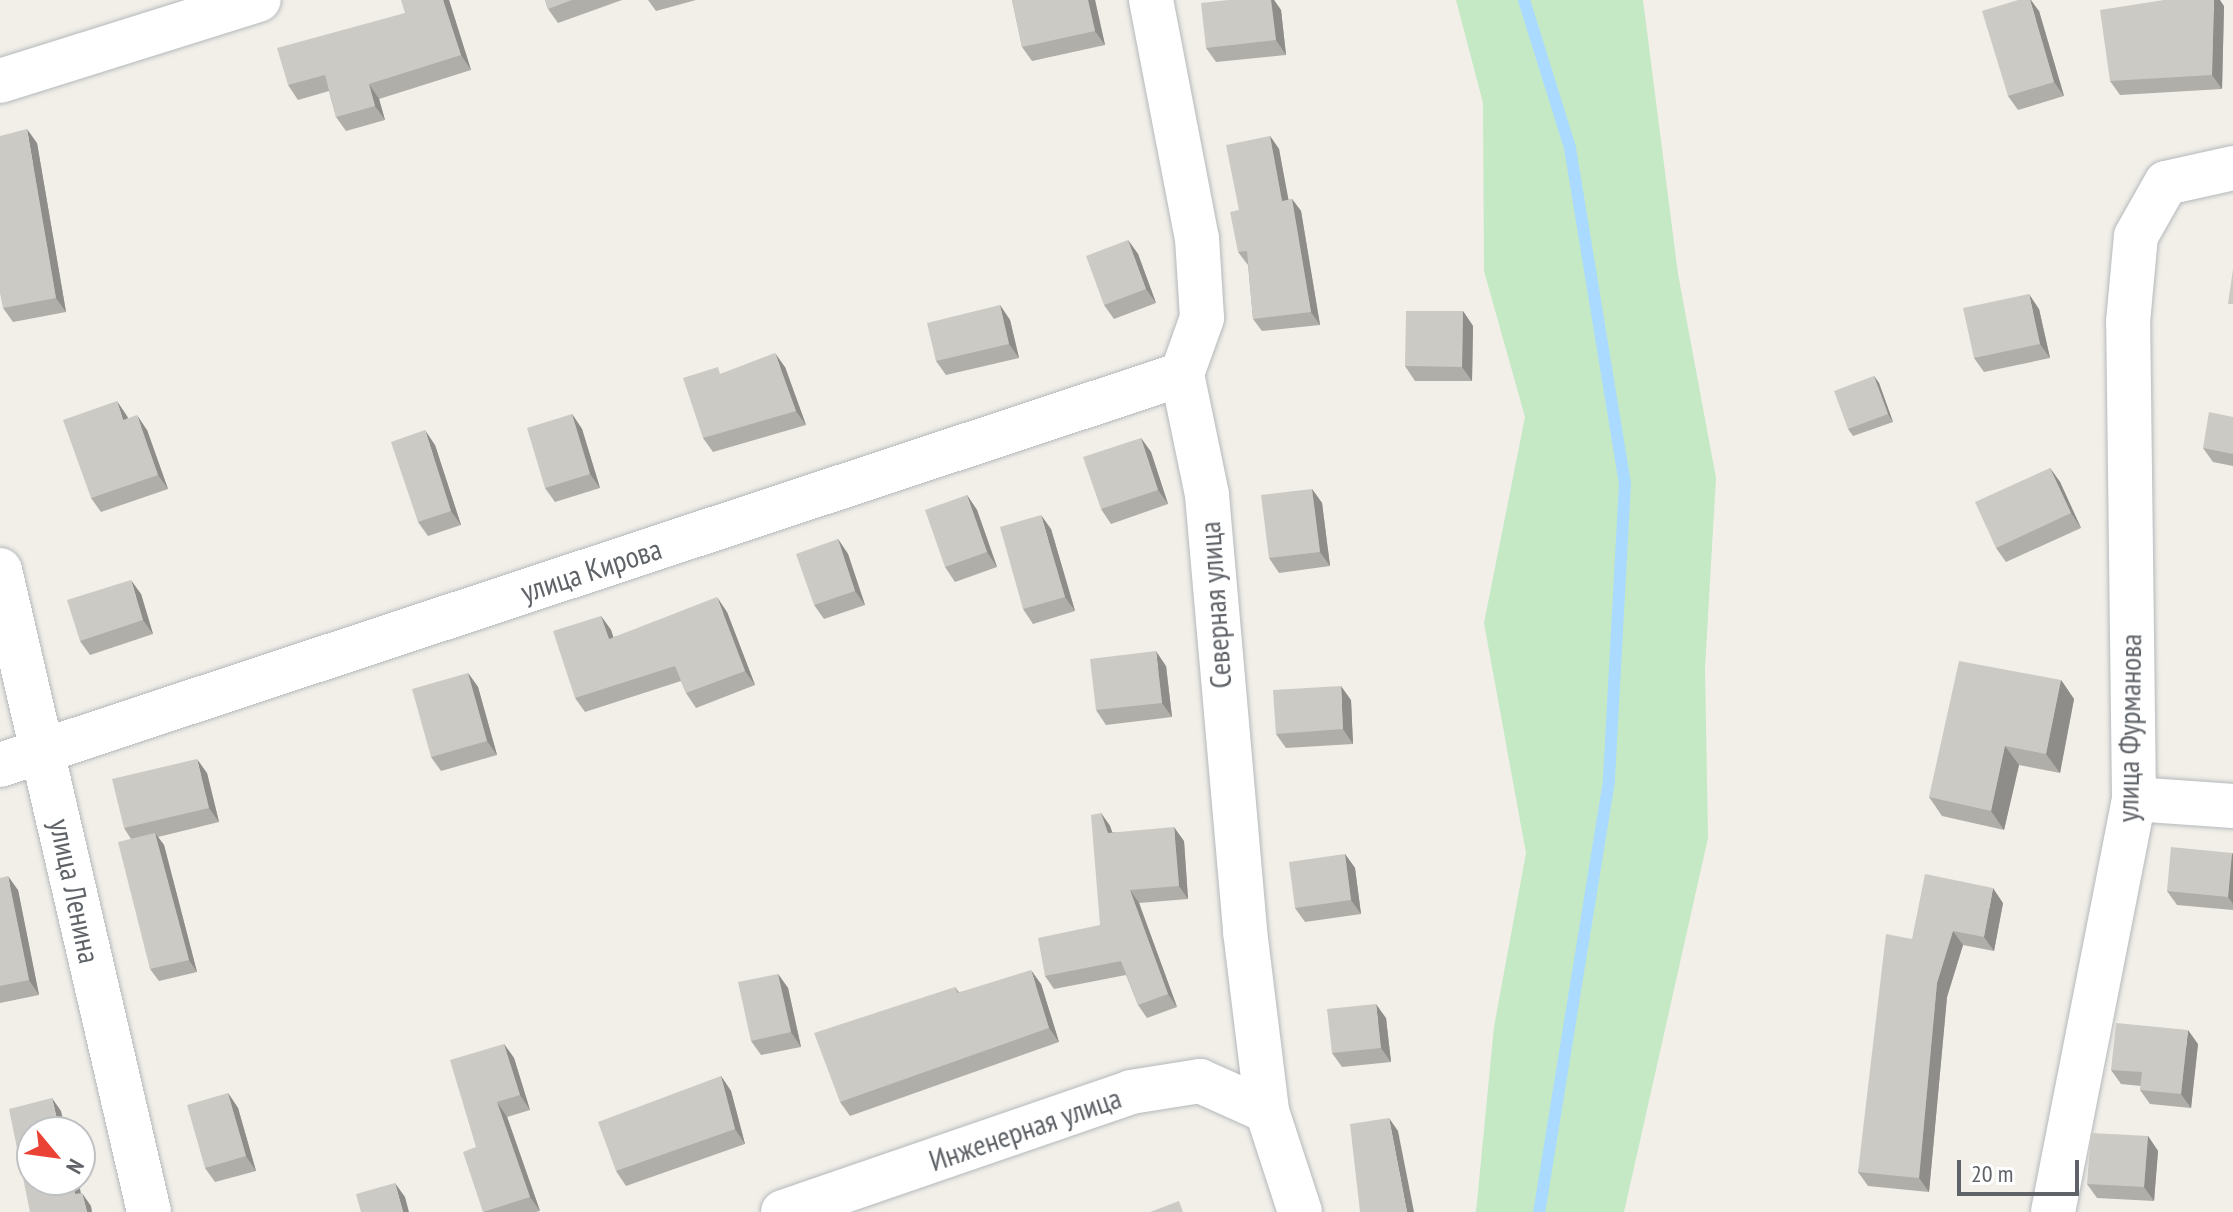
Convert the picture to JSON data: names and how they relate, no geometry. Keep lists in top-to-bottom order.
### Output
{
  "streets": {
    "street": [
      "улица Кирова",
      "Северная улица",
      "улица Фурманова",
      "улица Ленина",
      "Инженерная улица"
    ]
  },
  "crossings": [
    ["улица Кирова", "Северная улица"],
    ["улица Кирова", "улица Ленина"],
    ["Северная улица", "Инженерная улица"]
  ],
  "scale_bar": "20 m",
  "north": "bottom right"
}
